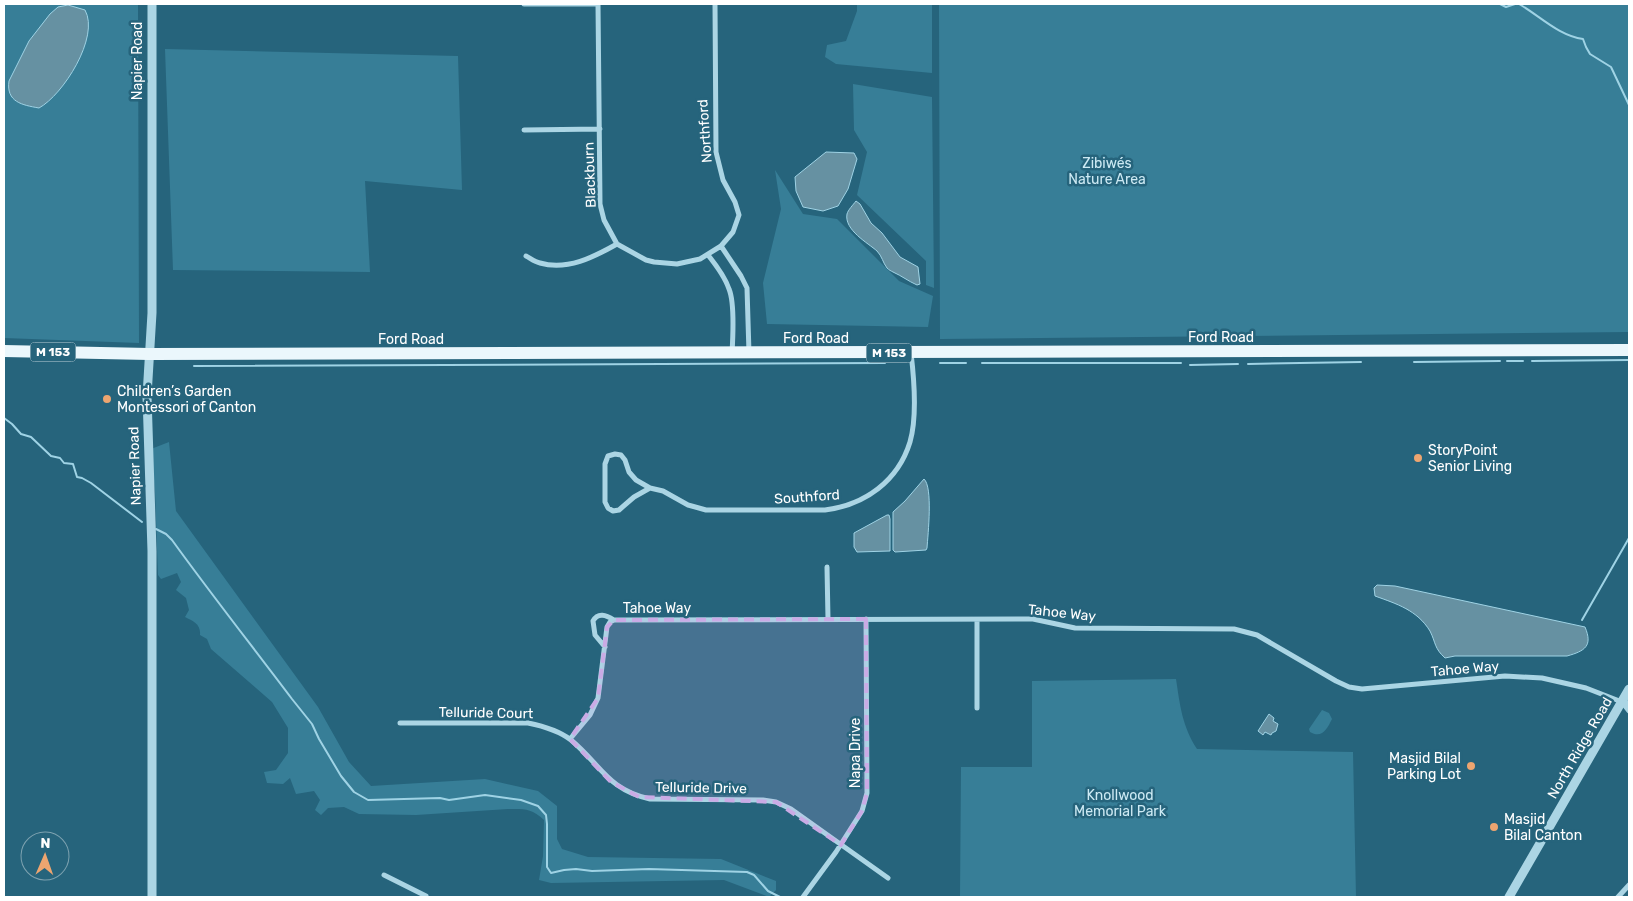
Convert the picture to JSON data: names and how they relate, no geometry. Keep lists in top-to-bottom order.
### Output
{
  "streets": {
    "main road": ["Ford Road", "M 153"],
    "street": [
      "Napier Road",
      "Northford",
      "Blackburn",
      "Southford",
      "Tahoe Way",
      "Telluride Court",
      "North Ridge Road",
      "Napa Drive",
      "Telluride Drive"
    ]
  },
  "crossings": [
    ["Napier Road", "Ford Road"],
    ["Ford Road", "Southford"],
    ["Tahoe Way", "Telluride Court"],
    ["Tahoe Way", "North Ridge Road"],
    ["Tahoe Way", "Napa Drive"],
    ["Tahoe Way", "Telluride Drive"],
    ["Telluride Court", "Telluride Drive"],
    ["Napa Drive", "Telluride Drive"]
  ],
  "parks": ["Zibiwés Nature Area", "Knollwood Memorial Park"],
  "places": [
    "Children’s Garden Montessori of Canton",
    "StoryPoint Senior Living",
    "Masjid Bilal Parking Lot",
    "Masjid Bilal Canton"
  ],
  "north": "top"
}
